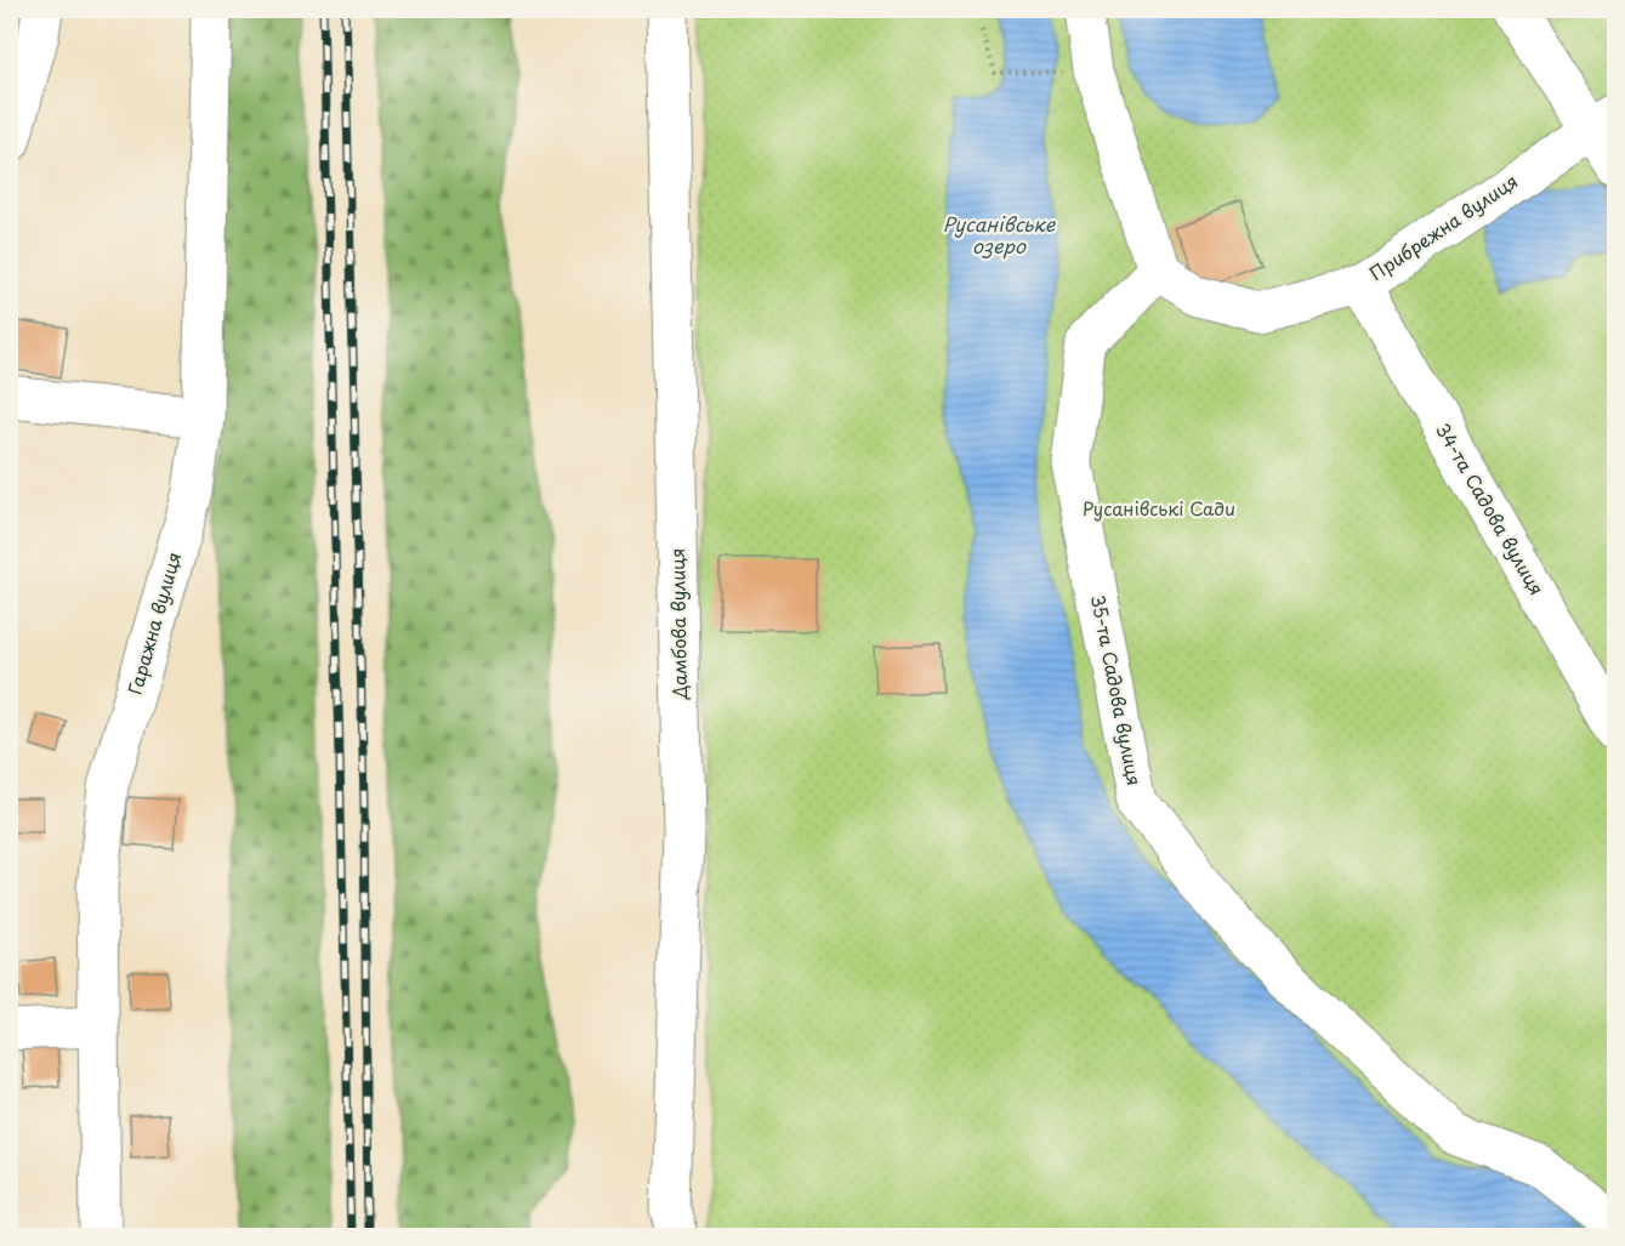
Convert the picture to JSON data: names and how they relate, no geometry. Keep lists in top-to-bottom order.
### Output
{
  "streets": {
    "street": [
      "Прибрежна вулиця",
      "34-та Садова вулиця",
      "Гаражна вулиця",
      "Дамбова вулиця",
      "35-та Садова вулиця"
    ]
  },
  "crossings": [
    ["Прибрежна вулиця", "34-та Садова вулиця"],
    ["Прибрежна вулиця", "35-та Садова вулиця"]
  ],
  "water": ["Русанівське озеро"],
  "parks": ["Русанівські Сади"]
}
